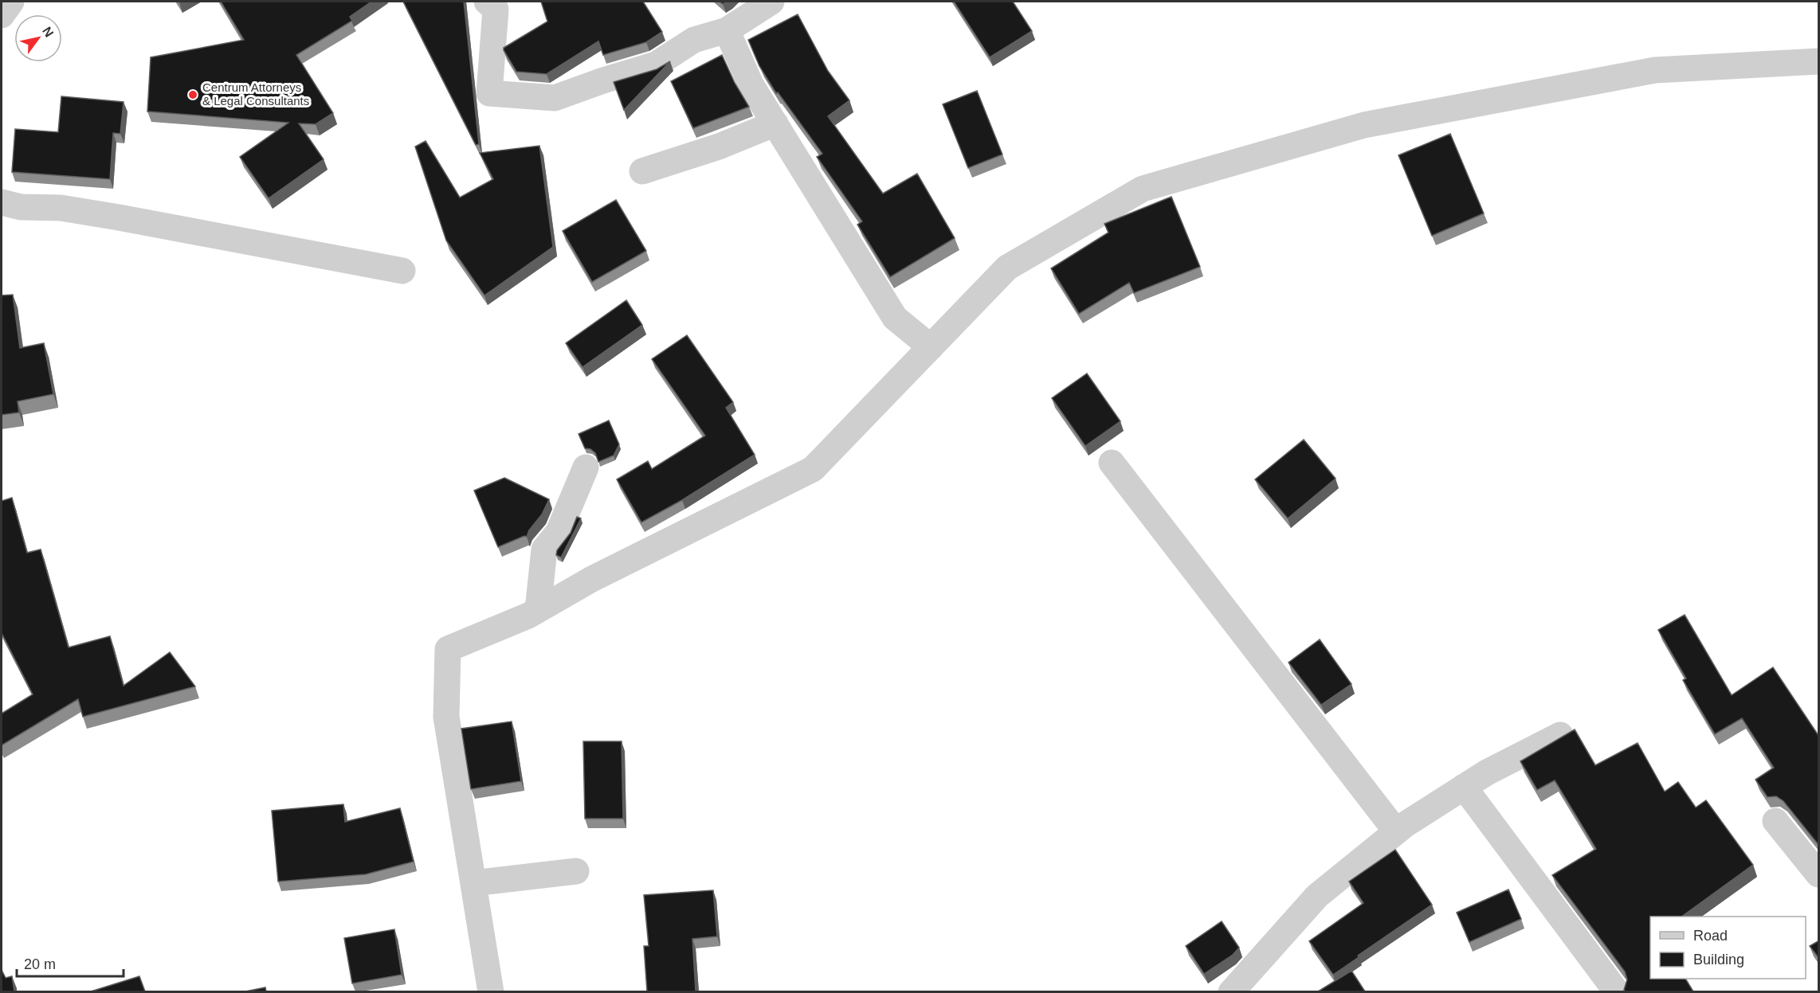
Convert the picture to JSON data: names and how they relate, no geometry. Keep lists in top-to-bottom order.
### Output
{
  "places": ["Centrum Attorneys & Legal Consultants"],
  "legend": ["Road", "Building"],
  "scale_bar": "20 m",
  "north": "top right"
}
